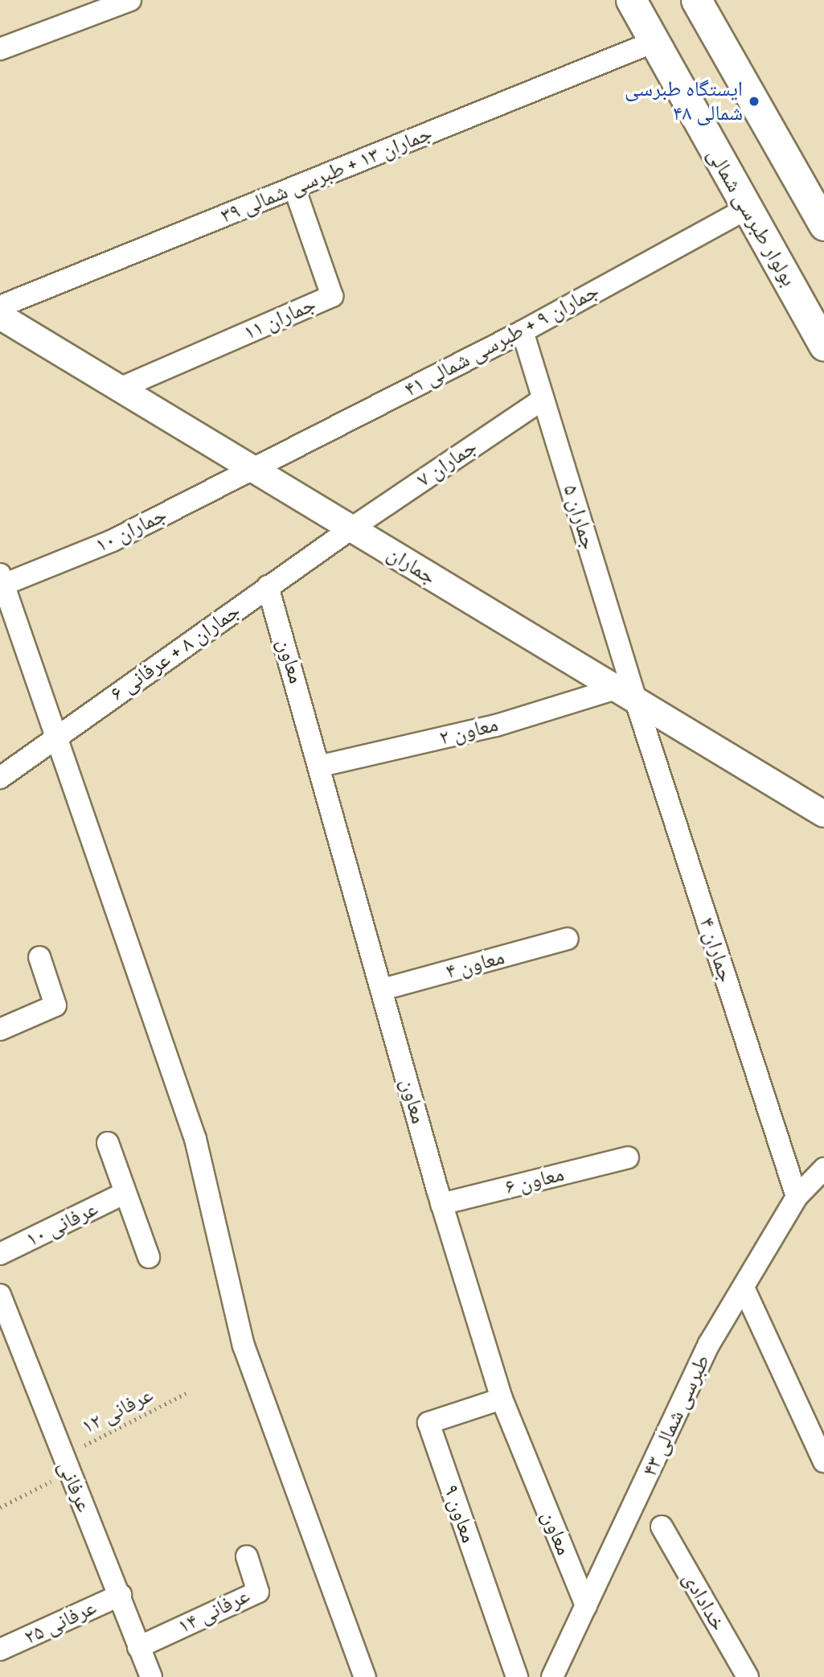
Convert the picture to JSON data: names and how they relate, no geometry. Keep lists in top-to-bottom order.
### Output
{
  "streets": {
    "main road": ["بولوار طبرسی شمالی"],
    "street": [
      "جماران ۱۳ + طبرسی شمالی ۳۹",
      "جماران ۱۱",
      "جماران ۹ + طبرسی شمالی ۴۱",
      "جماران ۷",
      "جماران ۵",
      "جماران ۱۰",
      "جماران",
      "جماران ۸ + عرفانی ۶",
      "معاون",
      "معاون ۲",
      "جماران ۴",
      "معاون ۴",
      "معاون ۶",
      "عرفانی ۱۰",
      "طبرسی شمالی ۴۳",
      "عرفانی",
      "معاون ۹",
      "خدادادی",
      "عرفانی ۱۴",
      "عرفانی ۲۵"
    ],
    "path": ["عرفانی ۱۲"]
  },
  "crossings": [
    ["جماران ۱۳ + طبرسی شمالی ۳۹", "بولوار طبرسی شمالی"],
    ["جماران ۱۳ + طبرسی شمالی ۳۹", "جماران ۱۱"],
    ["بولوار طبرسی شمالی", "جماران ۹ + طبرسی شمالی ۴۱"],
    ["جماران ۱۱", "جماران"],
    ["جماران ۹ + طبرسی شمالی ۴۱", "جماران ۵"],
    ["جماران ۹ + طبرسی شمالی ۴۱", "جماران ۱۰"],
    ["جماران ۹ + طبرسی شمالی ۴۱", "جماران"],
    ["جماران ۷", "جماران ۵"],
    ["جماران ۷", "جماران"],
    ["جماران ۷", "جماران ۸ + عرفانی ۶"],
    ["جماران ۵", "جماران"],
    ["جماران ۵", "جماران ۴"],
    ["جماران ۱۰", "جماران"],
    ["جماران", "جماران ۸ + عرفانی ۶"],
    ["جماران", "معاون ۲"],
    ["جماران", "جماران ۴"],
    ["جماران ۸ + عرفانی ۶", "معاون"],
    ["معاون", "معاون ۲"],
    ["معاون", "معاون ۴"],
    ["معاون", "معاون ۶"],
    ["معاون", "طبرسی شمالی ۴۳"],
    ["معاون", "معاون ۹"],
    ["جماران ۴", "طبرسی شمالی ۴۳"],
    ["عرفانی ۱۲", "عرفانی"],
    ["عرفانی", "عرفانی ۱۴"],
    ["عرفانی", "عرفانی ۲۵"]
  ],
  "places": ["ایستگاه طبرسی شمالی ۴۸"]
}
